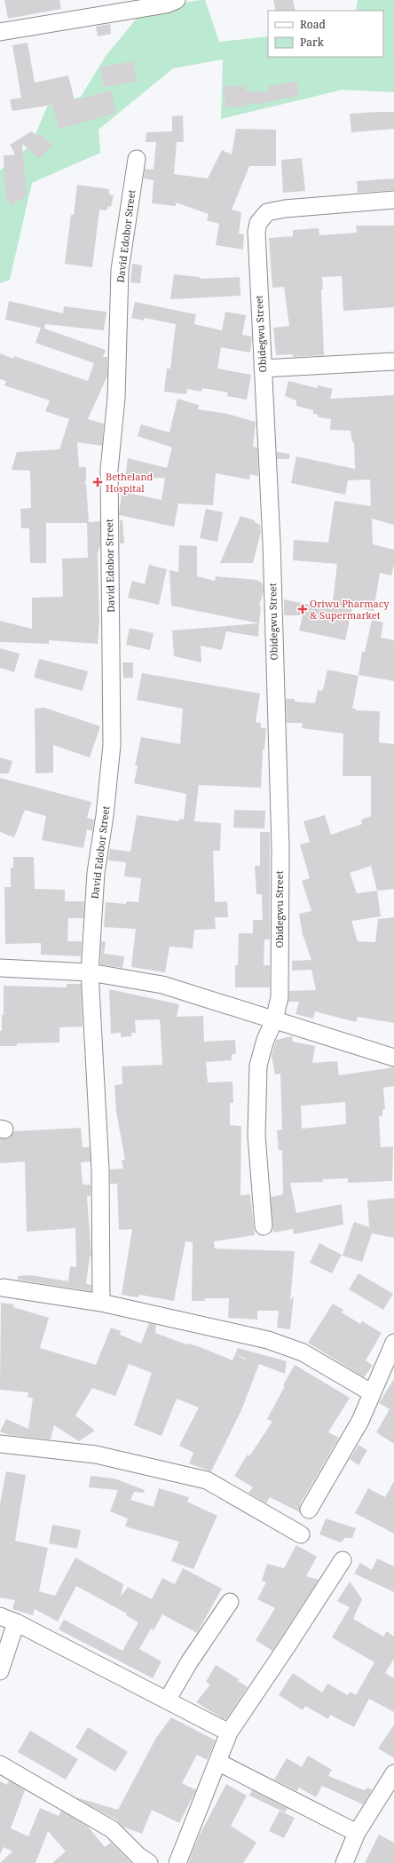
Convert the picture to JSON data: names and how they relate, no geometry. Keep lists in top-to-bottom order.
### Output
{
  "streets": {
    "street": ["David Edobor Street", "Obidegwu Street"]
  },
  "places": {
    "health": ["Betheland Hospital", "Oriwu Pharmacy & Supermarket"]
  },
  "legend": ["Road", "Park"]
}
